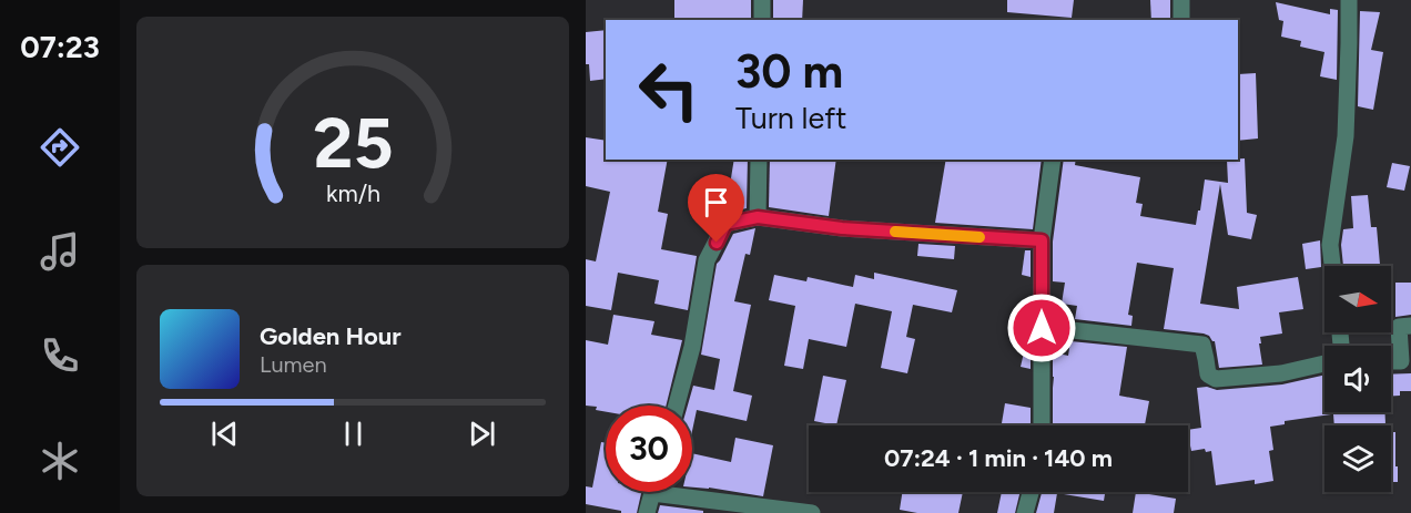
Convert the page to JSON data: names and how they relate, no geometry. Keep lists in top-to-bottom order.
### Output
{
  "north": "right",
  "page": {
    "tabs": "07:23",
    "turn": ["30 m", "Turn left"],
    "song": ["Golden Hour", "Lumen"],
    "limit": "30",
    "trip": "07:24 · 1 min · 140 m",
    "gauge": ["25", "km/h"]
  }
}
